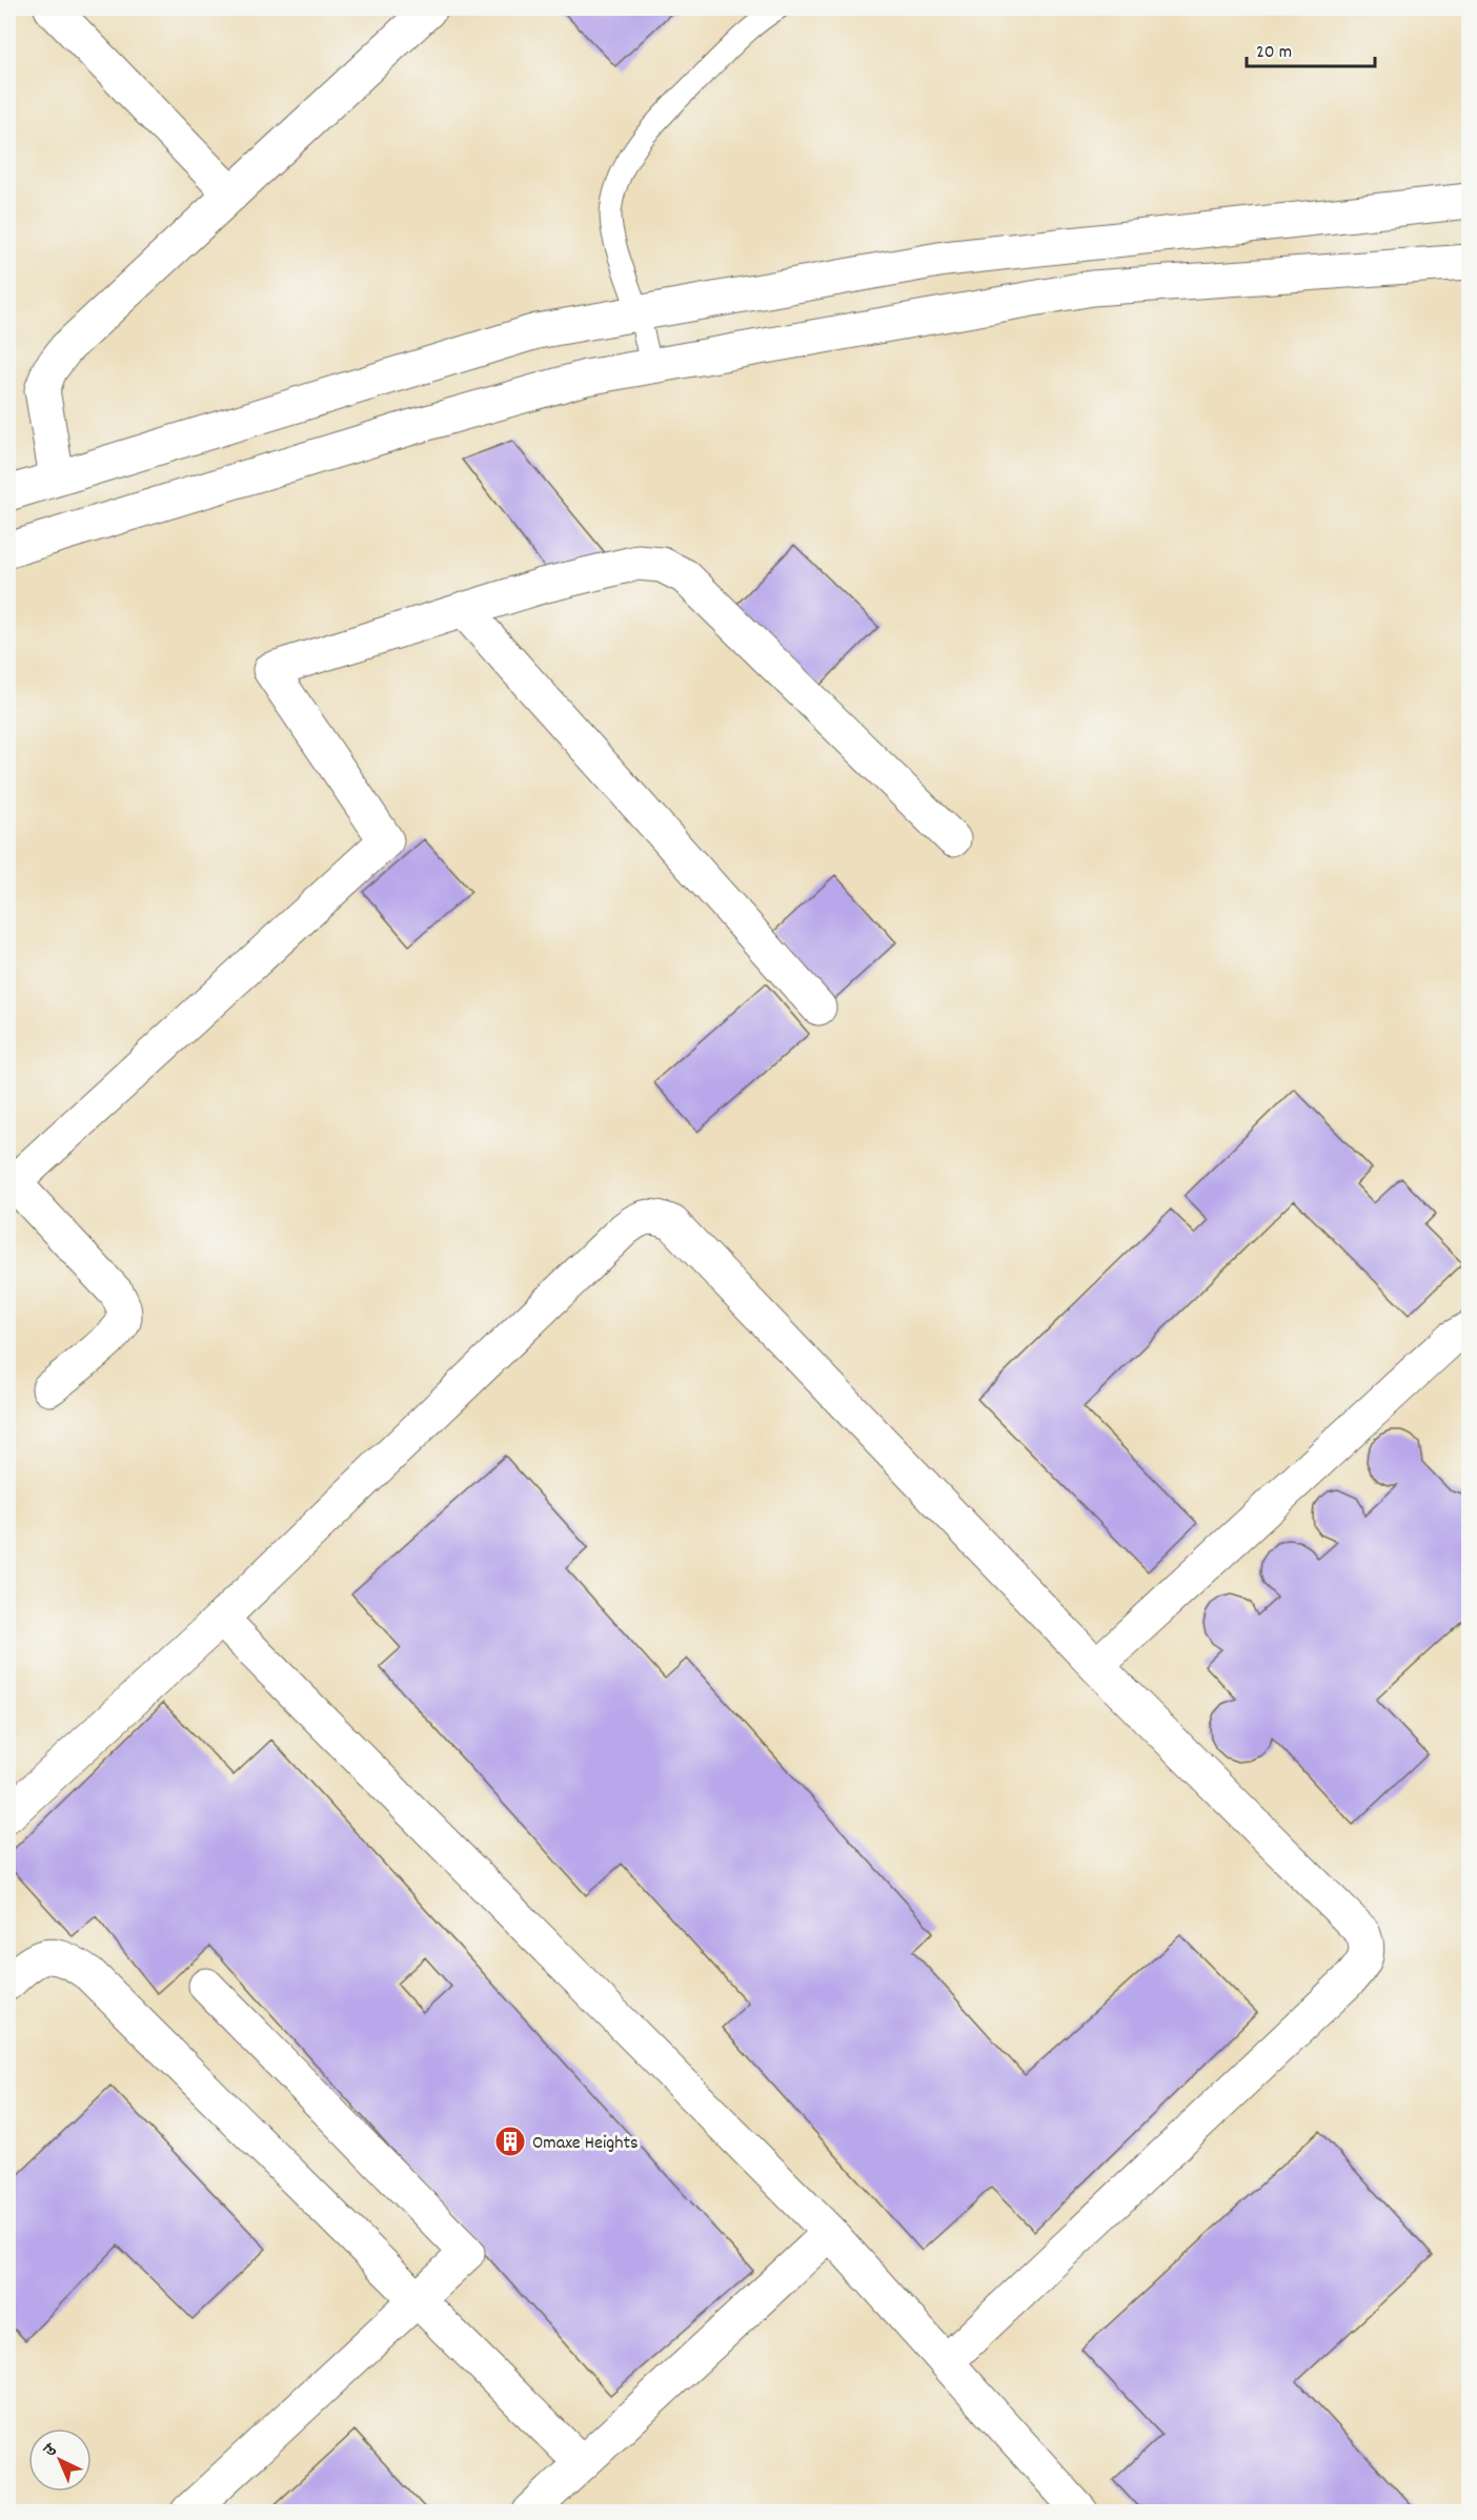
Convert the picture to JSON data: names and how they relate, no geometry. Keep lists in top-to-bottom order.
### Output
{
  "places": {
    "building": ["Omaxe Heights"]
  },
  "scale_bar": "20 m",
  "north": "top left"
}
